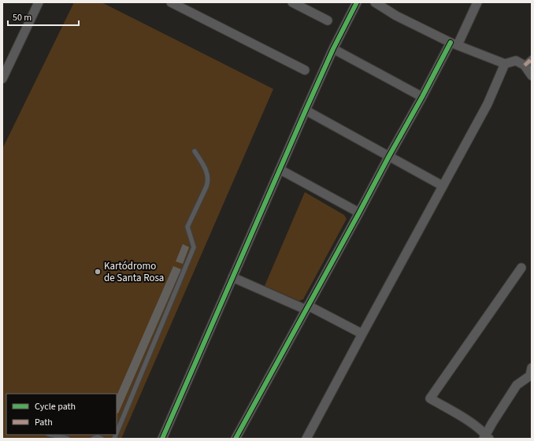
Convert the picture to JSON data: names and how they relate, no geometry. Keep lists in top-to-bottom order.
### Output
{
  "places": ["Kartódromo de Santa Rosa"],
  "legend": ["Cycle path", "Path"],
  "scale_bar": "50 m"
}
